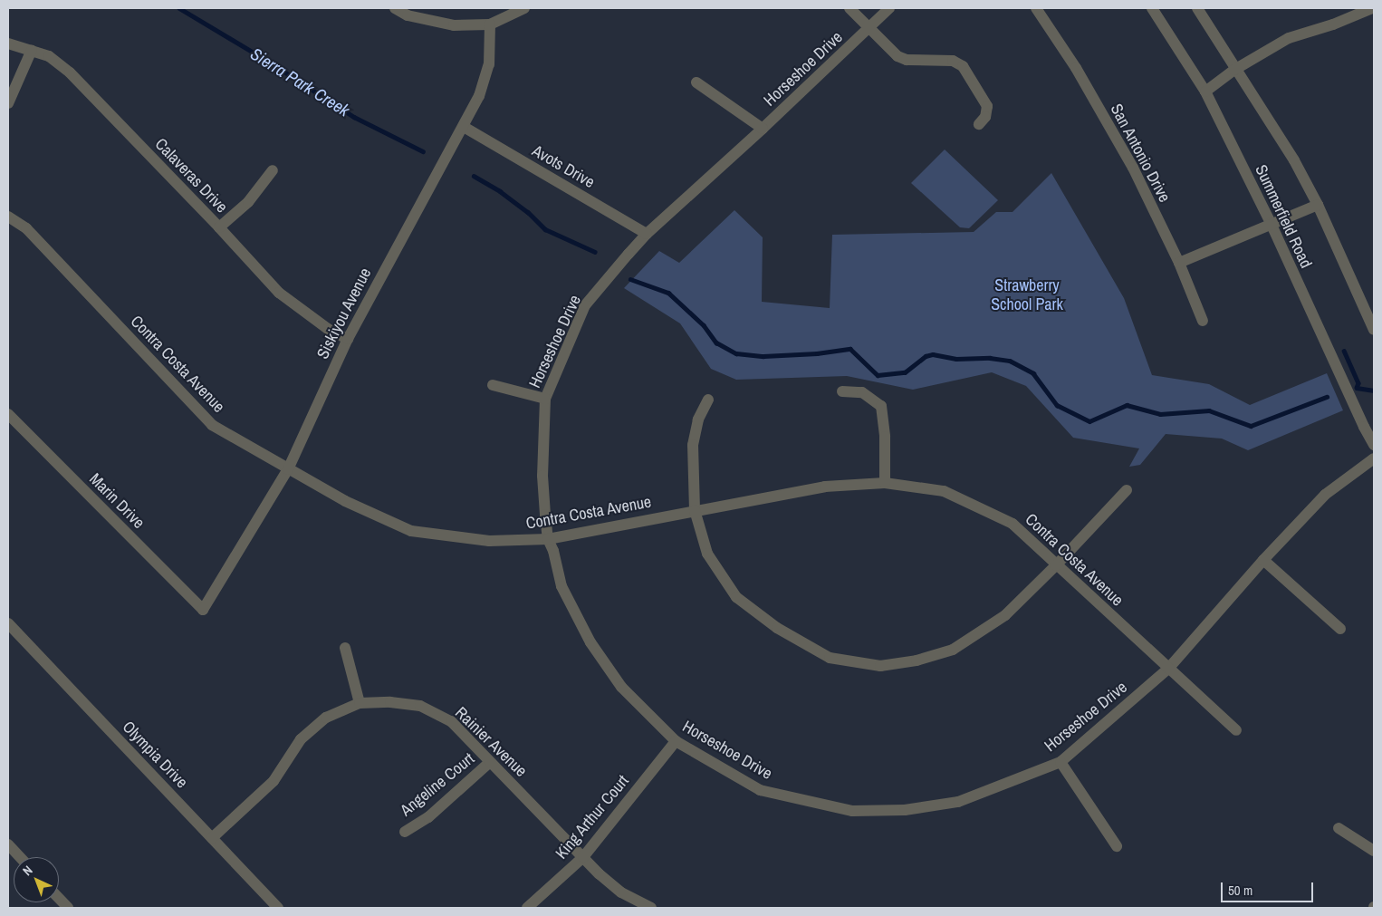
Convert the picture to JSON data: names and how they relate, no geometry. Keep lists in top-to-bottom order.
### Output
{
  "streets": {
    "street": [
      "Horseshoe Drive",
      "San Antonio Drive",
      "Avots Drive",
      "Calaveras Drive",
      "Summerfield Road",
      "Siskiyou Avenue",
      "Contra Costa Avenue",
      "Marin Drive",
      "Rainier Avenue",
      "Olympia Drive",
      "Angeline Court",
      "King Arthur Court"
    ]
  },
  "crossings": [
    ["Horseshoe Drive", "Avots Drive"],
    ["Horseshoe Drive", "Contra Costa Avenue"],
    ["Horseshoe Drive", "King Arthur Court"],
    ["Avots Drive", "Siskiyou Avenue"],
    ["Calaveras Drive", "Siskiyou Avenue"],
    ["Siskiyou Avenue", "Contra Costa Avenue"],
    ["Siskiyou Avenue", "Marin Drive"],
    ["Rainier Avenue", "Olympia Drive"],
    ["Rainier Avenue", "Angeline Court"],
    ["Rainier Avenue", "King Arthur Court"]
  ],
  "water": ["Sierra Park Creek"],
  "parks": ["Strawberry School Park"],
  "scale_bar": "50 m",
  "north": "top left"
}
